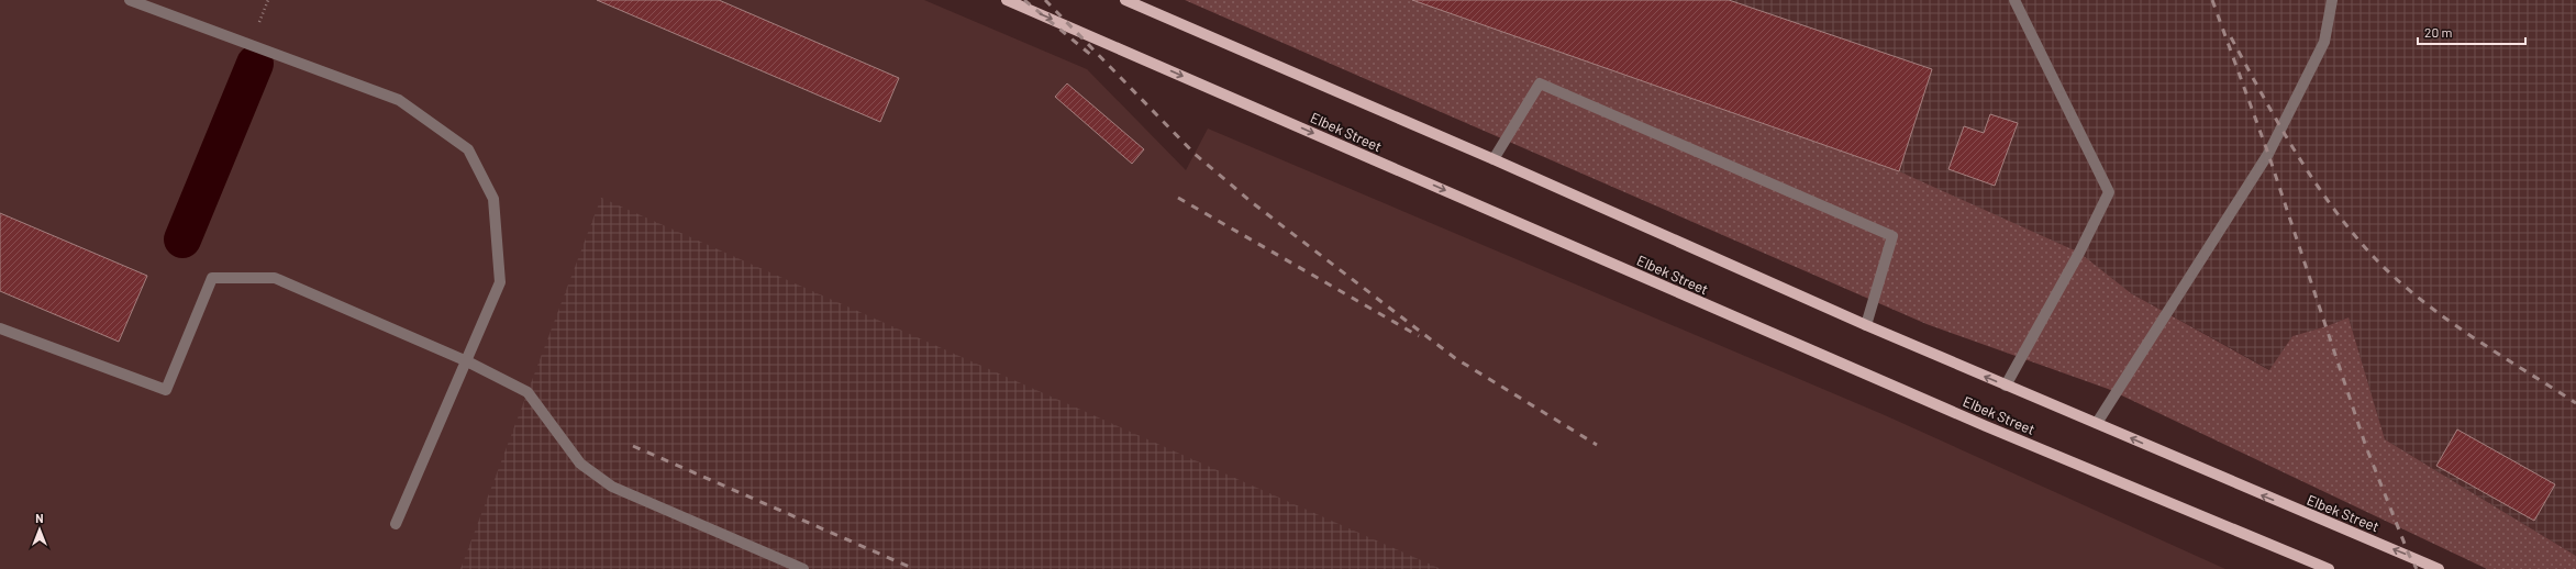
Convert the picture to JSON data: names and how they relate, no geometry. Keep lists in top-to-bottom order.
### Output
{
  "streets": {
    "main road": ["Elbek Street"]
  },
  "scale_bar": "20 m",
  "north": "top"
}
